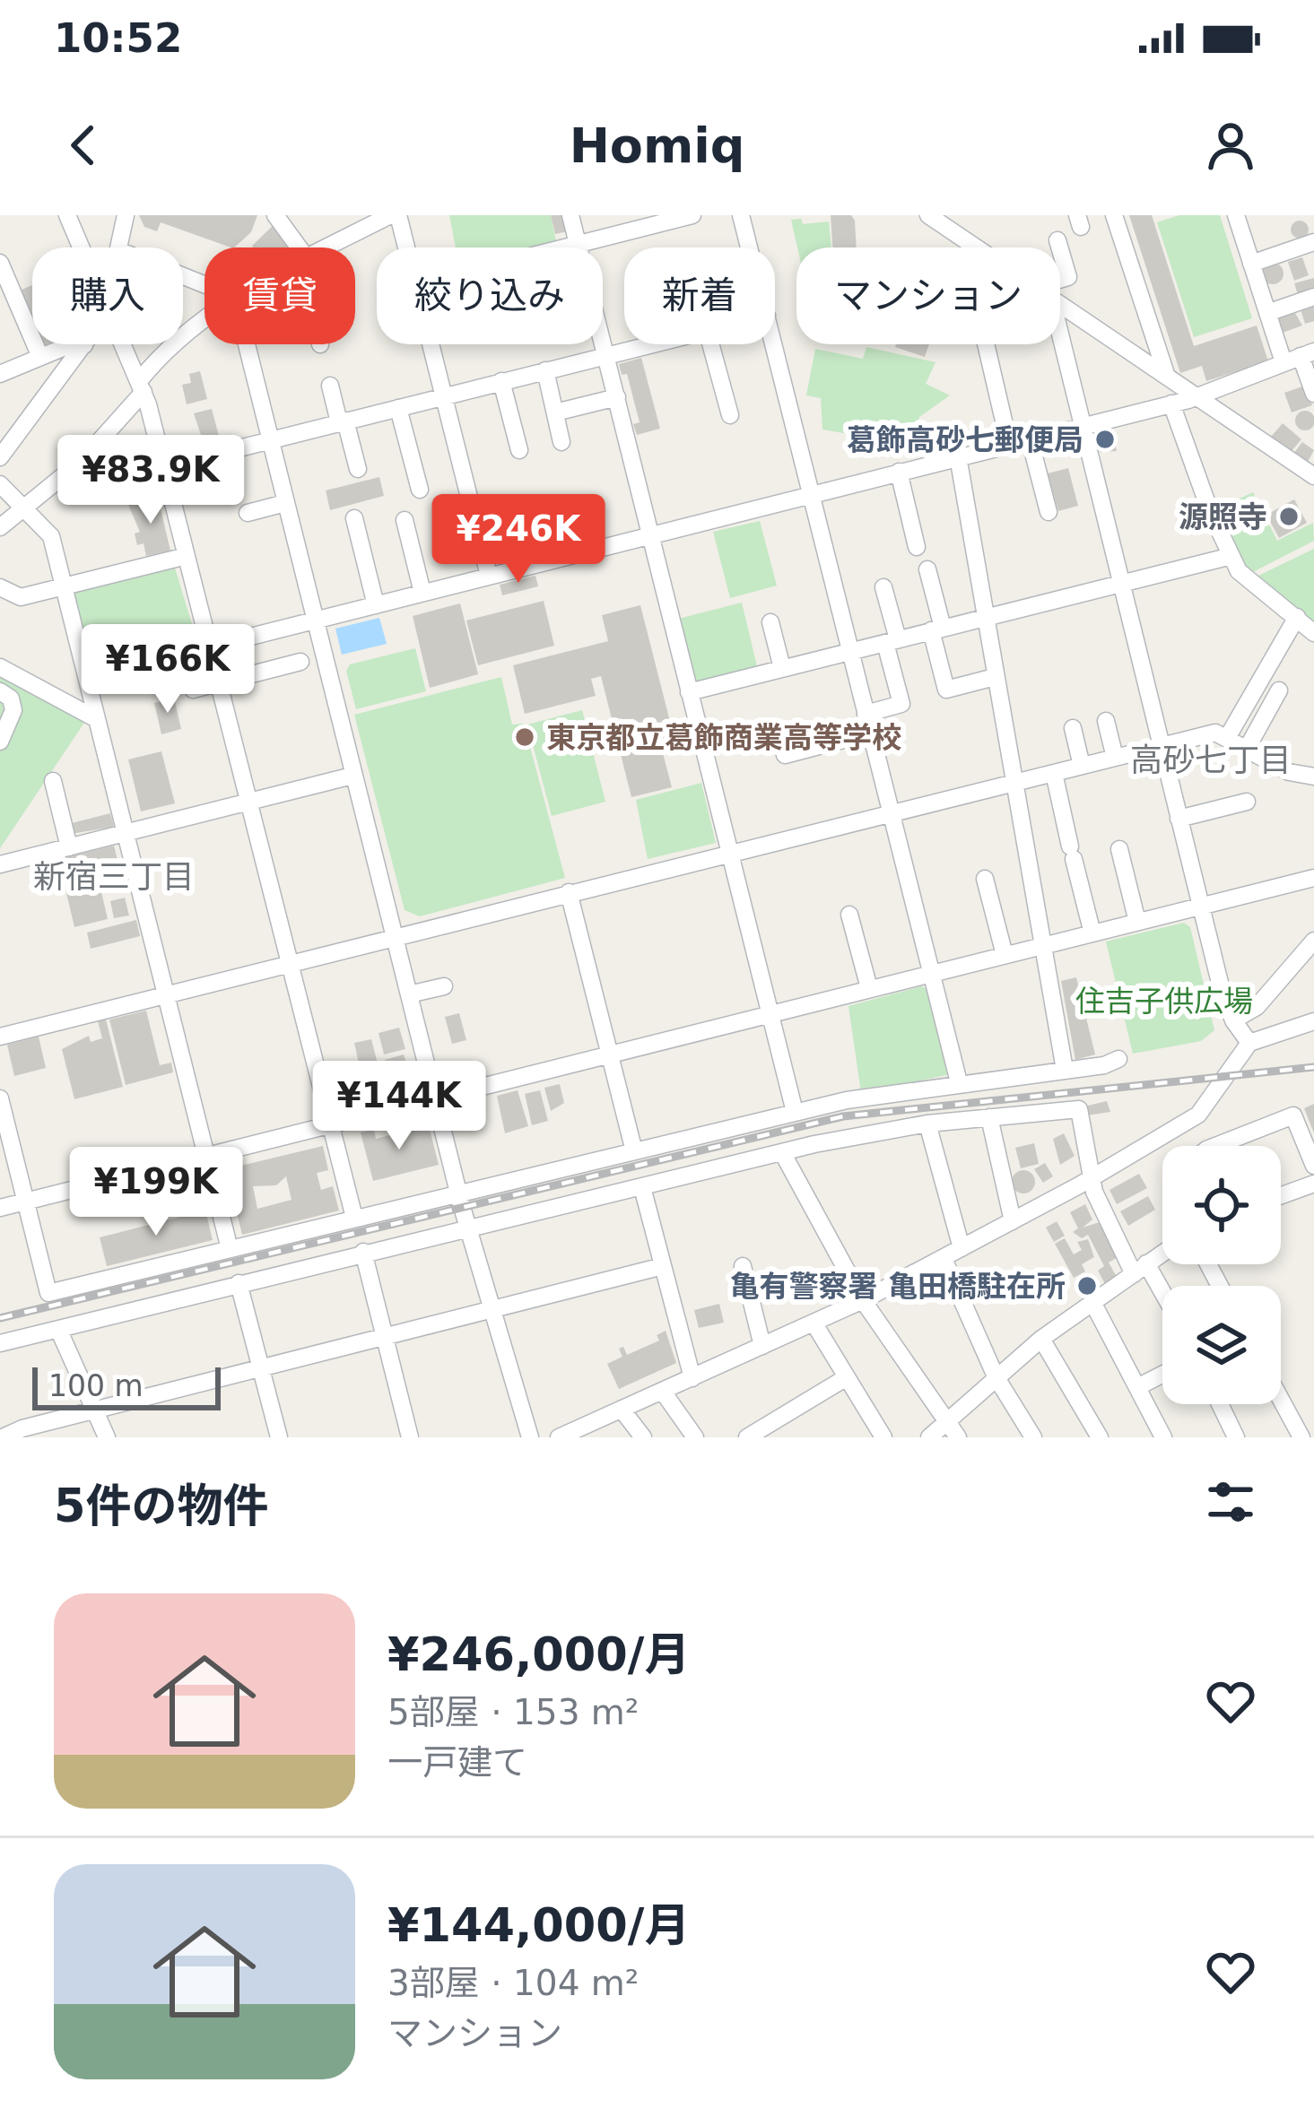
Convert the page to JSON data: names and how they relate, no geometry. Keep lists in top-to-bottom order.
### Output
{
  "districts": ["高砂七丁目", "新宿三丁目"],
  "parks": ["住吉子供広場"],
  "places": [
    "葛飾高砂七郵便局",
    "源照寺",
    "東京都立葛飾商業高等学校",
    "亀有警察署 亀田橋駐在所"
  ],
  "scale_bar": "100 m",
  "page": {
    "status": "10:52",
    "header": "Homiq",
    "chip": [
      "購入",
      "賃貸",
      "絞り込み",
      "新着",
      "マンション"
    ],
    "price": [
      "¥83.9K",
      "¥246K",
      "¥166K",
      "¥144K",
      "¥199K"
    ],
    "scale": "100 m",
    "heading": "5件の物件",
    "list": [
      {
        "name": "¥246,000/月",
        "note": "5部屋 · 153 m² · 一戸建て"
      },
      {
        "name": "¥144,000/月",
        "note": "3部屋 · 104 m² · マンション"
      }
    ]
  }
}
